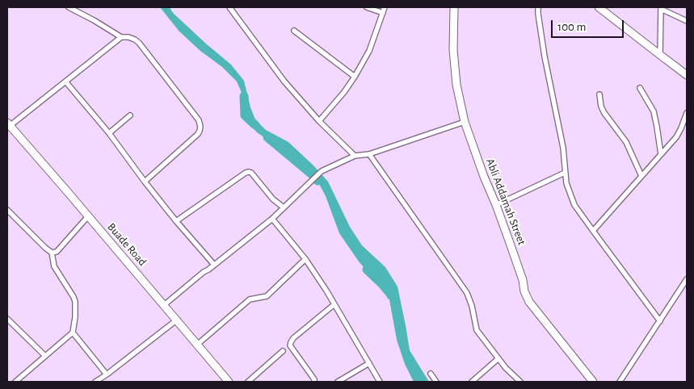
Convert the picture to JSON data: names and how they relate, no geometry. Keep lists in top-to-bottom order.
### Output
{
  "streets": {
    "street": ["Abli Addamah Street", "Buade Road"]
  },
  "scale_bar": "100 m"
}
